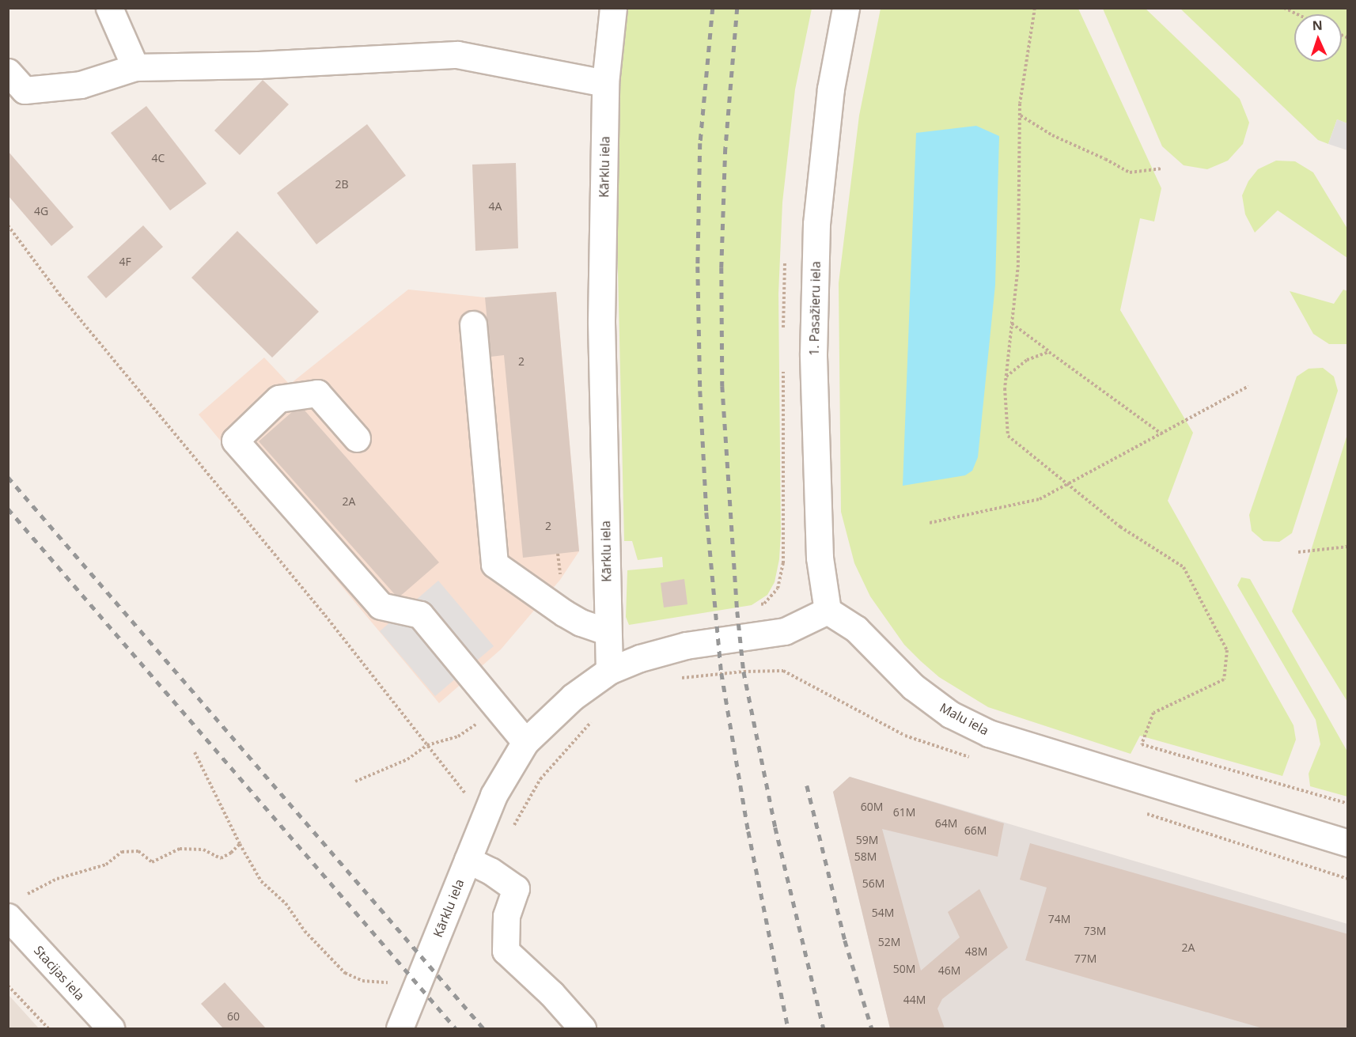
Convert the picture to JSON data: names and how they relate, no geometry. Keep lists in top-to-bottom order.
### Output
{
  "streets": {
    "street": [
      "Kārklu iela",
      "1. Pasažieru iela",
      "Malu iela",
      "Stacijas iela"
    ]
  },
  "crossings": [
    ["1. Pasažieru iela", "Malu iela"]
  ],
  "house_numbers": [
    "4C",
    "2B",
    "4A",
    "4G",
    "4F",
    "2",
    "2A",
    "2",
    "60M",
    "61M",
    "64M",
    "66M",
    "59M",
    "58M",
    "56M",
    "54M",
    "74M",
    "73M",
    "52M",
    "2A",
    "48M",
    "77M",
    "50M",
    "46M",
    "44M",
    "60"
  ],
  "north": "top"
}
